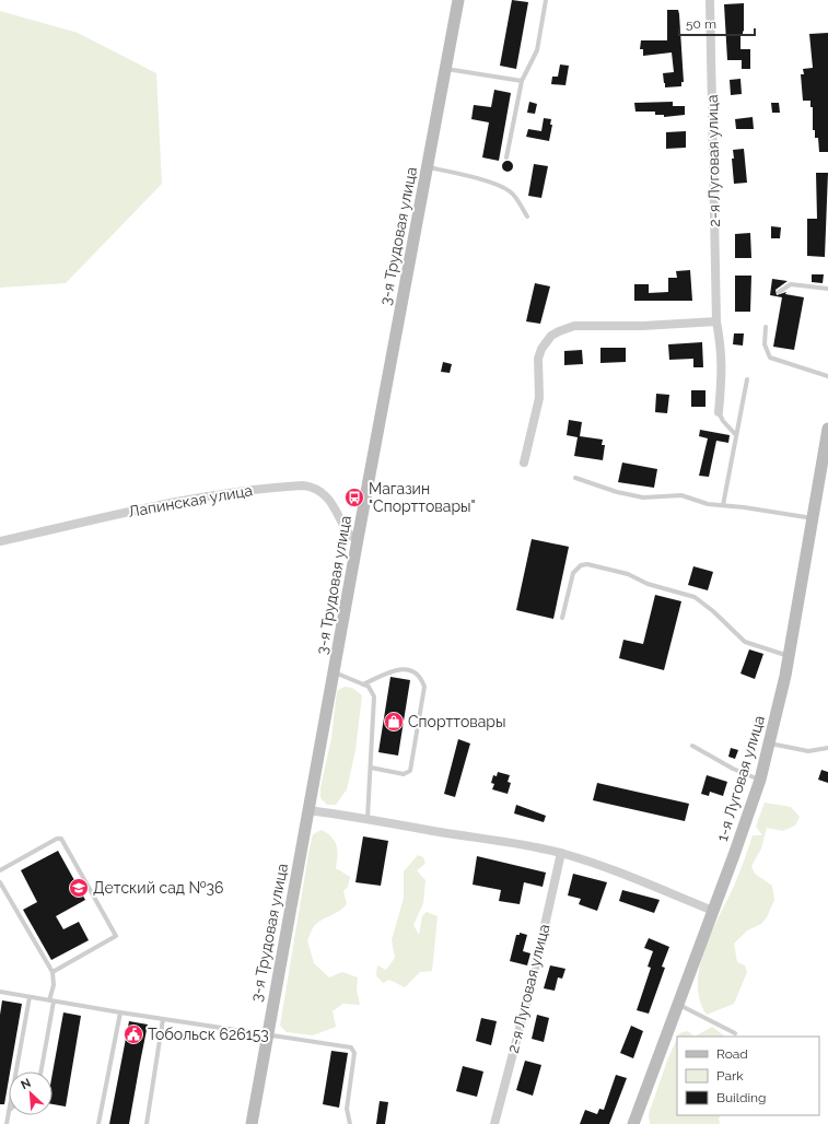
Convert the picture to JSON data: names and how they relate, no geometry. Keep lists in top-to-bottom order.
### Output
{
  "streets": {
    "street": [
      "2-я Луговая улица",
      "3-я Трудовая улица",
      "Лапинская улица",
      "1-я Луговая улица"
    ]
  },
  "crossings": [
    ["3-я Трудовая улица", "Лапинская улица"]
  ],
  "places": {
    "bus stop": ["Магазин \"Спорттовары\""],
    "shop": ["Спорттовары"],
    "school or university": ["Детский сад №36"],
    "public building": ["Тобольск 626153"]
  },
  "legend": ["Road", "Park", "Building"],
  "scale_bar": "50 m",
  "north": "top left"
}
